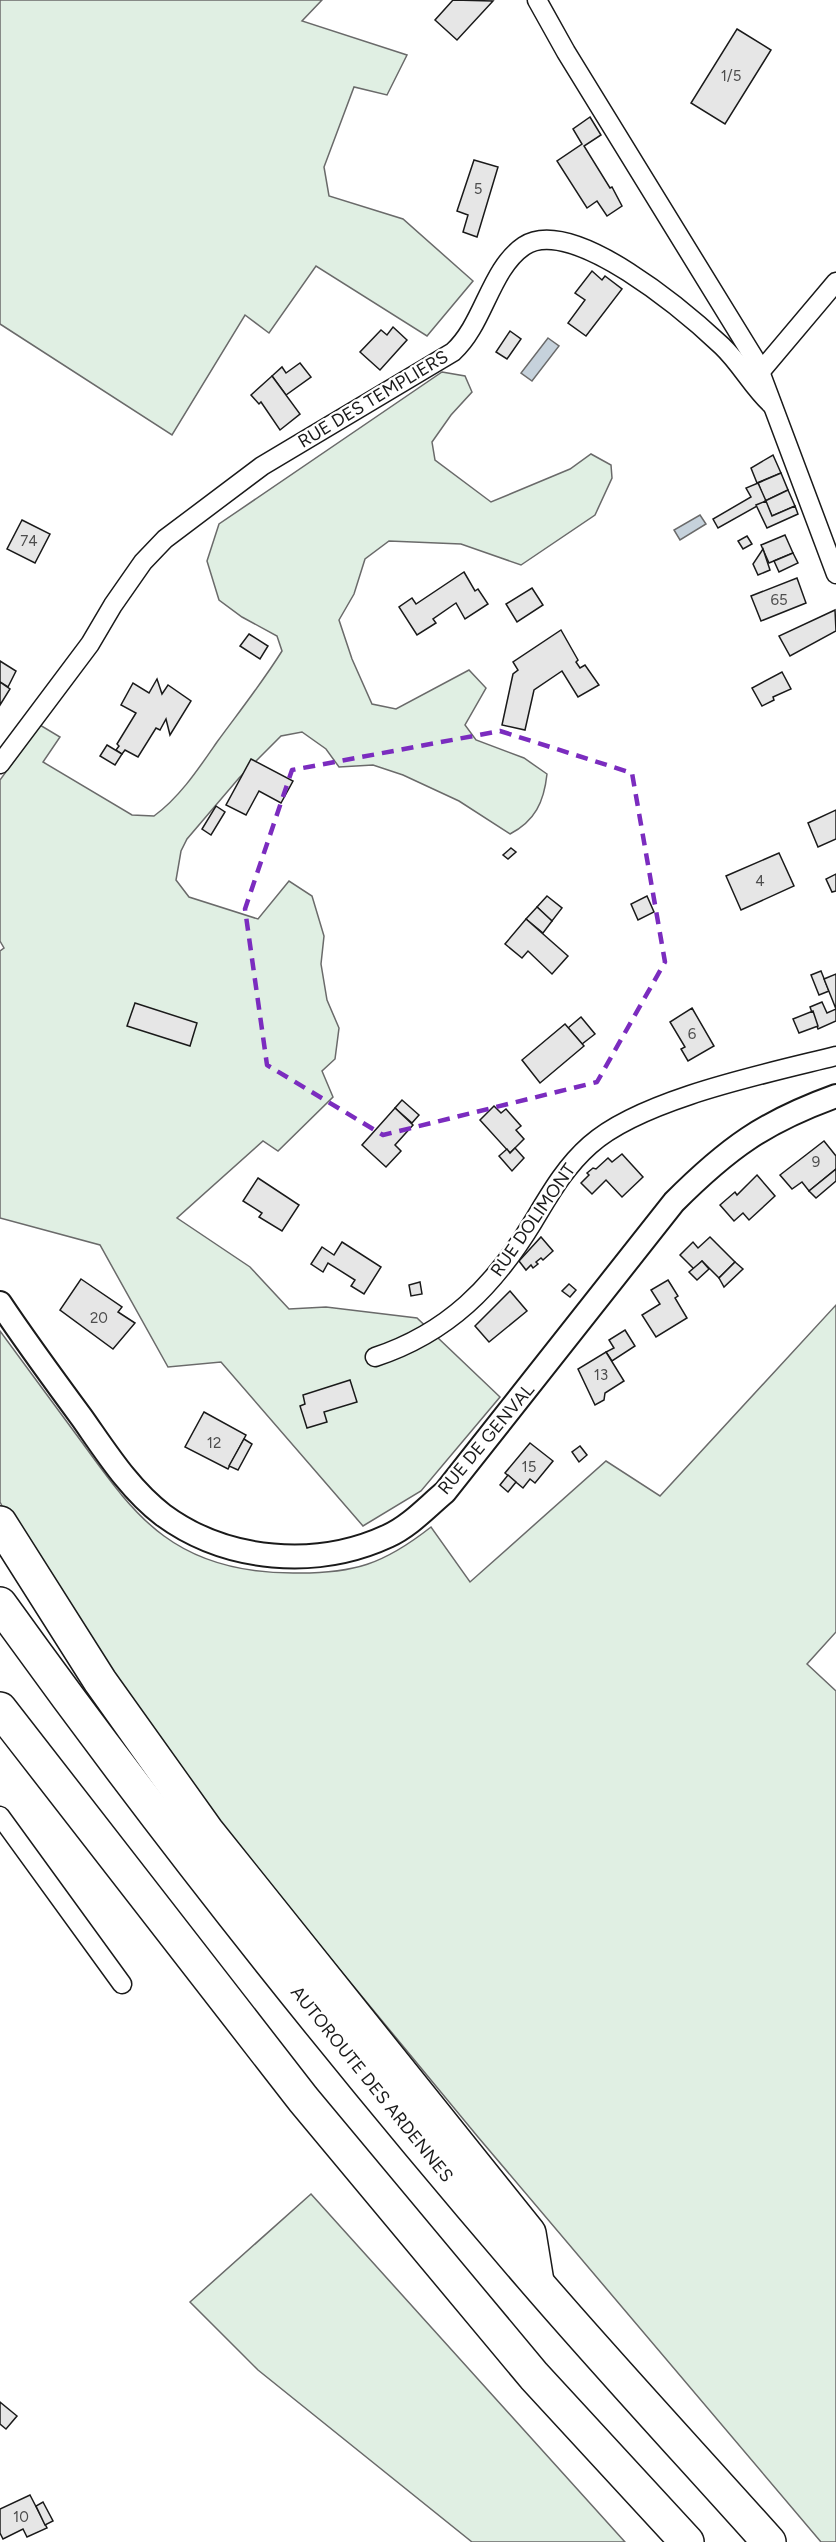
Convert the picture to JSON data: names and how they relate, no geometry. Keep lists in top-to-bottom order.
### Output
{
  "streets": {
    "highway": ["AUTOROUTE DES ARDENNES"],
    "street": ["RUE DES TEMPLIERS", "RUE DOLIMONT", "RUE DE GENVAL"]
  },
  "house_numbers": [
    "1/5",
    "5",
    "74",
    "65",
    "4",
    "6",
    "9",
    "20",
    "13",
    "12",
    "15",
    "10"
  ]
}
